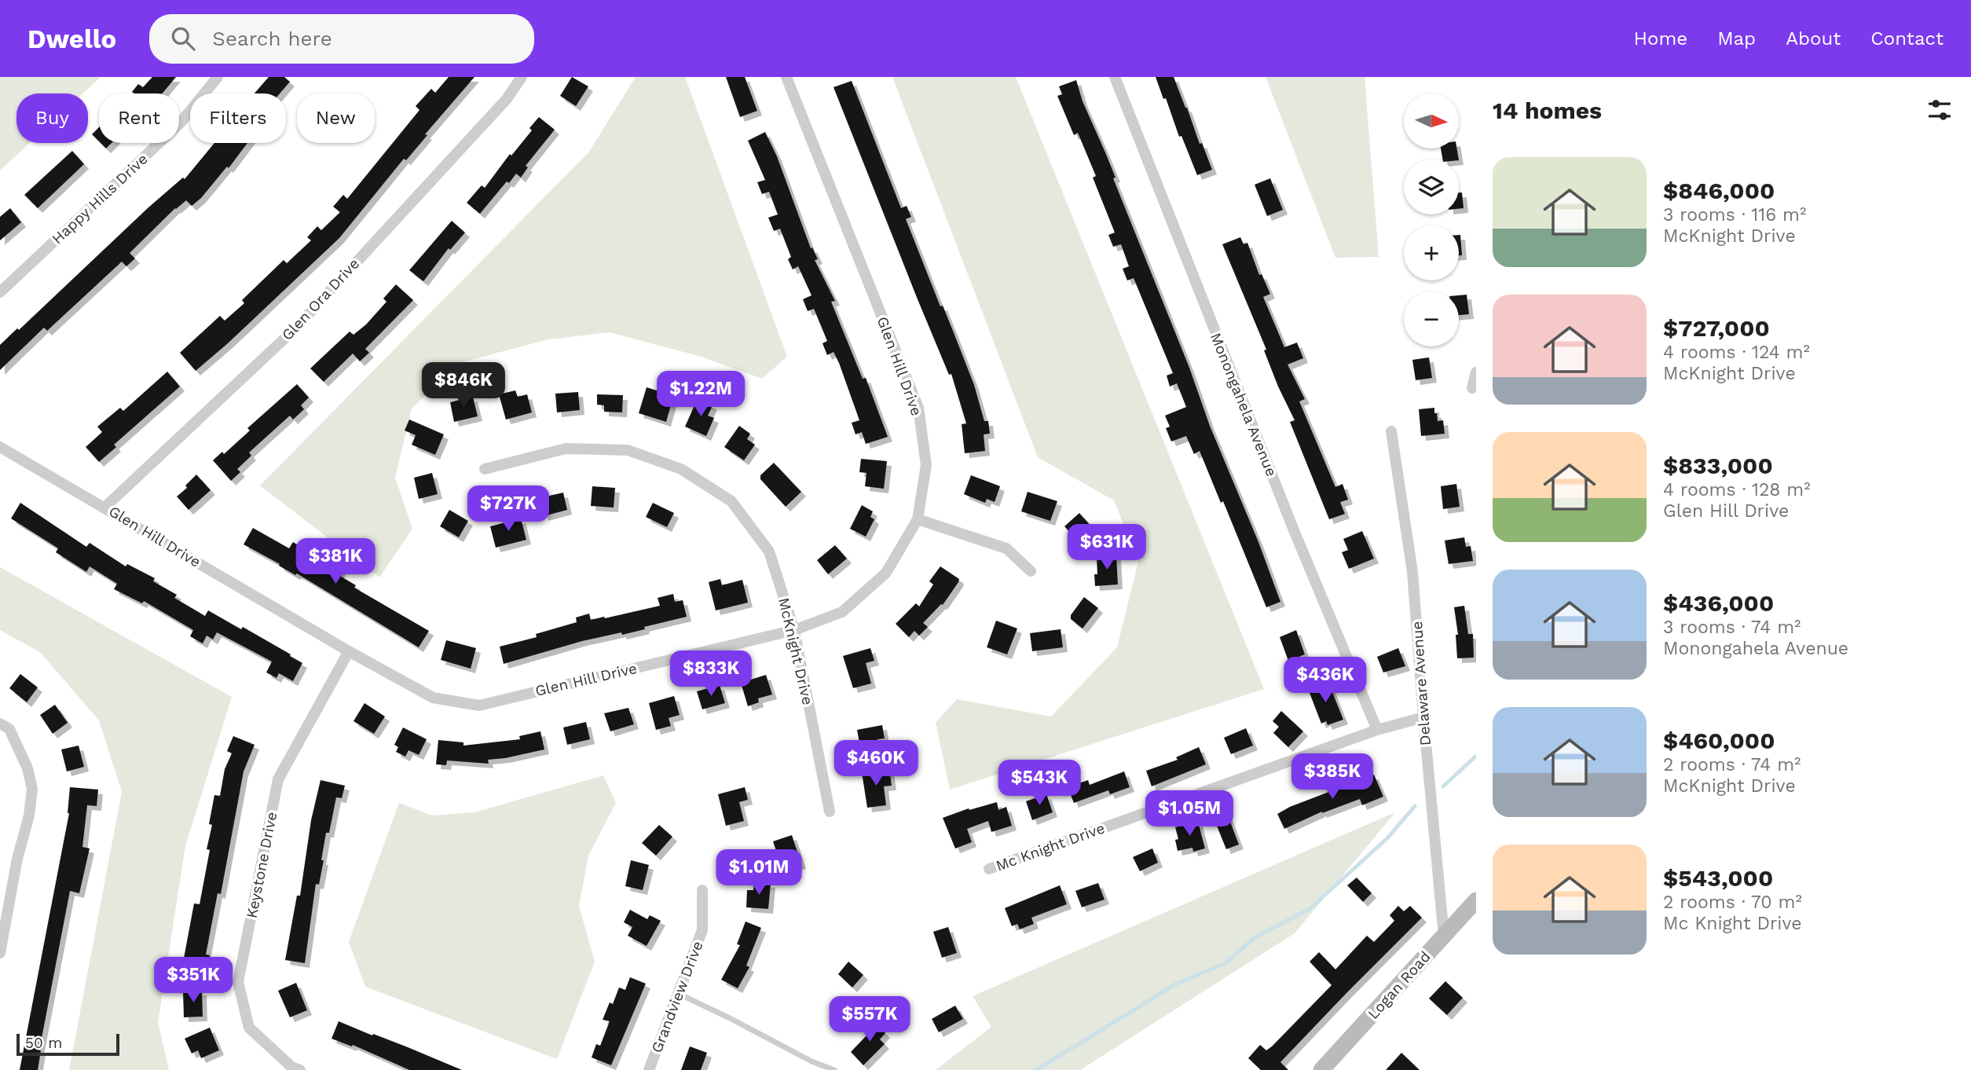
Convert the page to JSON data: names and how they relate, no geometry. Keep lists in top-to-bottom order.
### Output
{
  "streets": {
    "street": [
      "Happy Hills Drive",
      "Glen Ora Drive",
      "Glen Hill Drive",
      "Monongahela Avenue",
      "McKnight Drive",
      "Delaware Avenue",
      "Mc Knight Drive",
      "Keystone Drive",
      "Logan Road",
      "Grandview Drive"
    ]
  },
  "crossings": [
    ["Glen Ora Drive", "Glen Hill Drive"],
    ["Glen Hill Drive", "McKnight Drive"],
    ["Glen Hill Drive", "Keystone Drive"],
    ["Monongahela Avenue", "Mc Knight Drive"],
    ["Delaware Avenue", "Mc Knight Drive"],
    ["Delaware Avenue", "Logan Road"]
  ],
  "scale_bar": "50 m",
  "north": "right",
  "page": {
    "header": "Dwello",
    "search": "Search here",
    "nav": [
      "Home",
      "Map",
      "About",
      "Contact"
    ],
    "heading": "14 homes",
    "map_buttons": ["+", "−"],
    "chip": [
      "Buy",
      "Rent",
      "Filters",
      "New"
    ],
    "list": [
      {
        "name": "$846,000",
        "note": "3 rooms · 116 m² · McKnight Drive"
      },
      {
        "name": "$727,000",
        "note": "4 rooms · 124 m² · McKnight Drive"
      },
      {
        "name": "$833,000",
        "note": "4 rooms · 128 m² · Glen Hill Drive"
      },
      {
        "name": "$436,000",
        "note": "3 rooms · 74 m² · Monongahela Avenue"
      },
      {
        "name": "$460,000",
        "note": "2 rooms · 74 m² · McKnight Drive"
      },
      {
        "name": "$543,000",
        "note": "2 rooms · 70 m² · Mc Knight Drive"
      }
    ],
    "price": [
      "$846K",
      "$1.22M",
      "$727K",
      "$631K",
      "$381K",
      "$833K",
      "$436K",
      "$460K",
      "$385K",
      "$543K",
      "$1.05M",
      "$1.01M",
      "$351K",
      "$557K"
    ],
    "scale": "50 m"
  }
}
